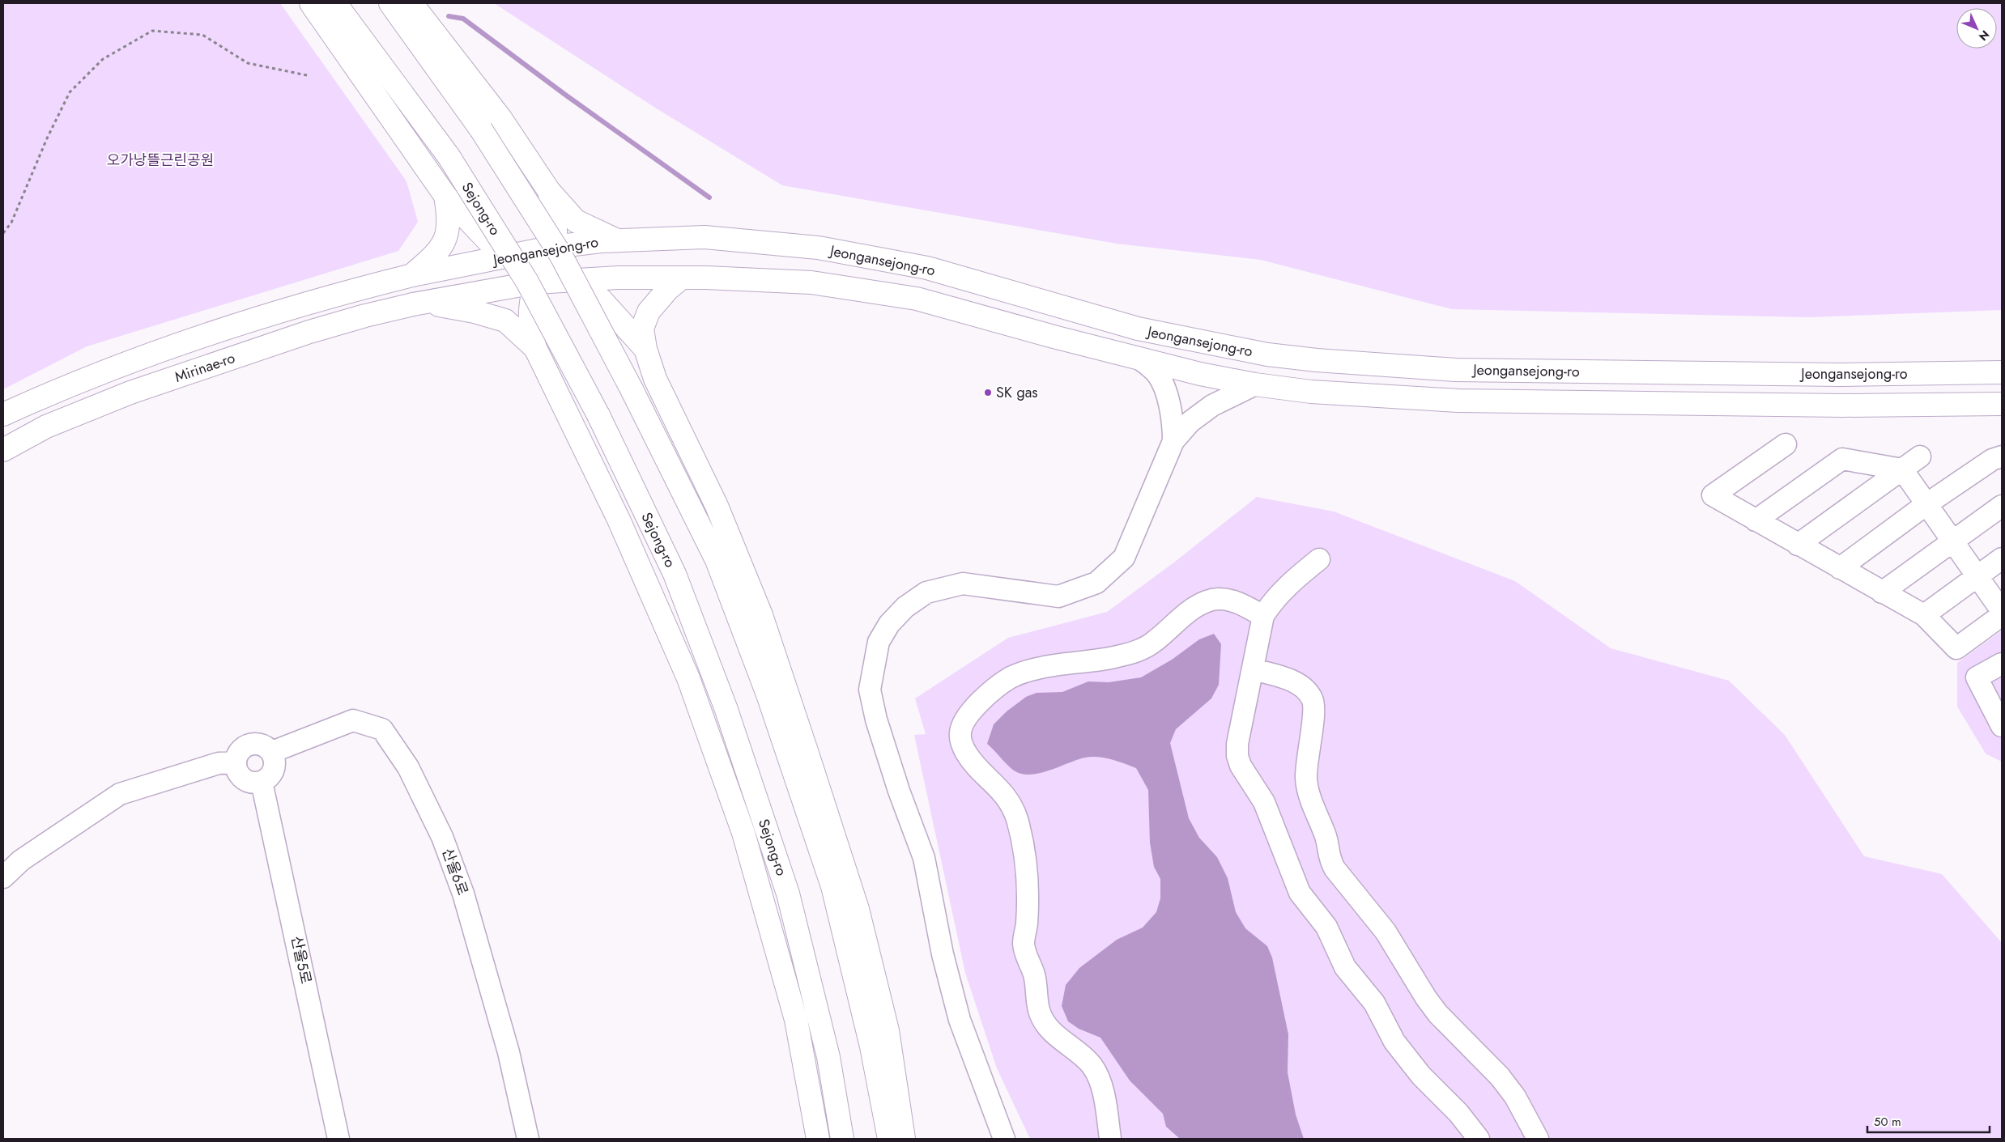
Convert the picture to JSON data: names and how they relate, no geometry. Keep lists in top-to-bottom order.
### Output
{
  "streets": {
    "main road": ["Sejong-ro", "Jeongansejong-ro", "Mirinae-ro"],
    "street": ["산울6로", "산울5로"]
  },
  "crossings": [
    ["Jeongansejong-ro", "Mirinae-ro"],
    ["산울6로", "산울5로"]
  ],
  "parks": ["오가낭뜰근린공원"],
  "places": ["SK gas"],
  "scale_bar": "50 m",
  "north": "bottom right"
}
